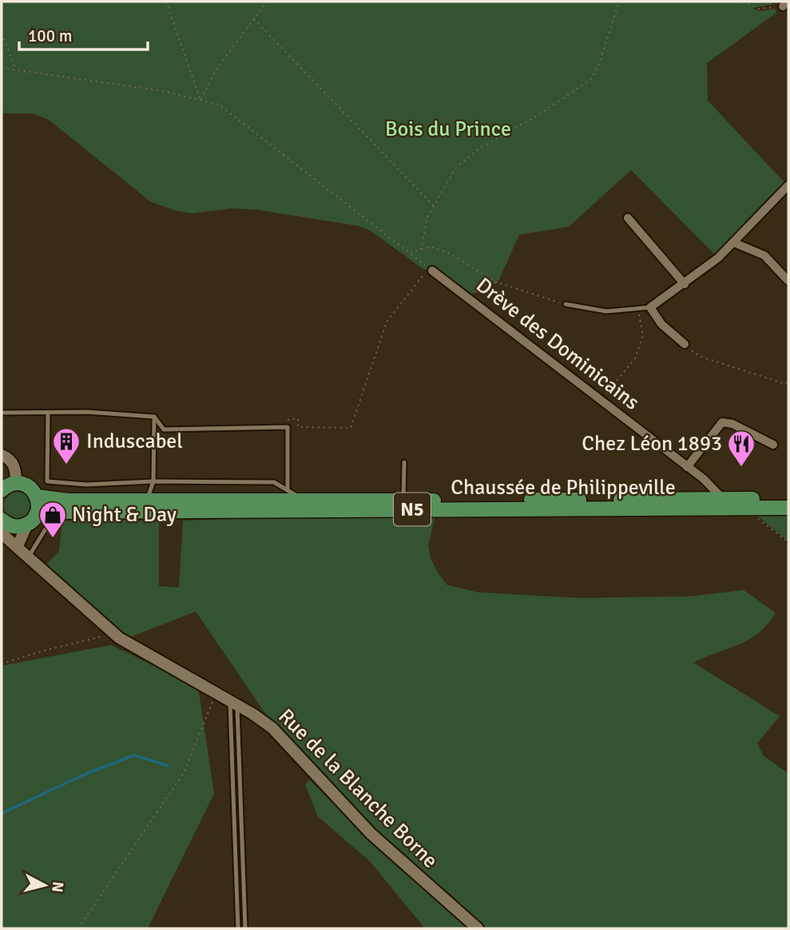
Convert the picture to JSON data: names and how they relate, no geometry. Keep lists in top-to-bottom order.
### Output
{
  "streets": {
    "main road": ["Chaussée de Philippeville", "N5"],
    "street": ["Drève des Dominicains", "Rue de la Blanche Borne"]
  },
  "crossings": [
    ["Drève des Dominicains", "Chaussée de Philippeville"],
    ["Chaussée de Philippeville", "N5"]
  ],
  "parks": ["Bois du Prince"],
  "places": {
    "building": ["Induscabel"],
    "restaurant": ["Chez Léon 1893"],
    "shop": ["Night & Day"]
  },
  "scale_bar": "100 m",
  "north": "right"
}
